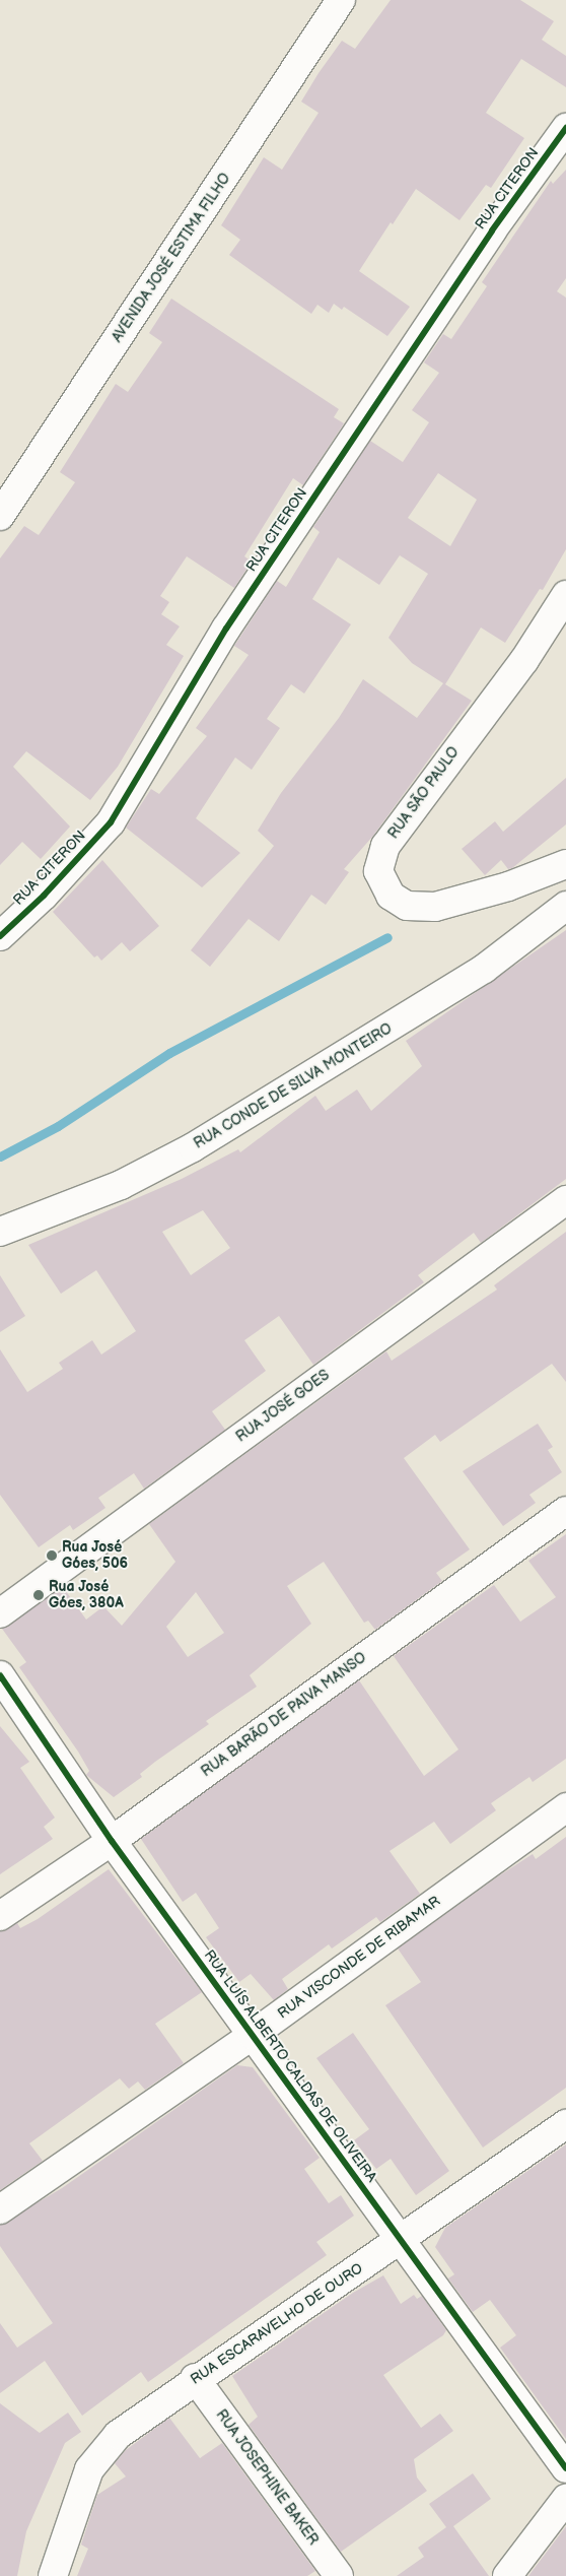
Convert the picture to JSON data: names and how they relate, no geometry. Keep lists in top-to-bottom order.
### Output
{
  "streets": {
    "street": [
      "RUA CITERON",
      "AVENIDA JOSÉ ESTIMA FILHO",
      "RUA SÃO PAULO",
      "RUA CONDE DE SILVA MONTEIRO",
      "RUA JOSÉ GOES",
      "RUA BARÃO DE PAIVA MANSO",
      "RUA VISCONDE DE RIBAMAR",
      "RUA LUÍS ALBERTO CALDAS DE OLIVEIRA",
      "RUA ESCARAVELHO DE OURO",
      "RUA JOSEPHINE BAKER"
    ]
  },
  "crossings": [
    ["RUA BARÃO DE PAIVA MANSO", "RUA LUÍS ALBERTO CALDAS DE OLIVEIRA"],
    ["RUA VISCONDE DE RIBAMAR", "RUA LUÍS ALBERTO CALDAS DE OLIVEIRA"],
    ["RUA LUÍS ALBERTO CALDAS DE OLIVEIRA", "RUA ESCARAVELHO DE OURO"],
    ["RUA ESCARAVELHO DE OURO", "RUA JOSEPHINE BAKER"]
  ],
  "places": ["Rua José Góes, 506", "Rua José Góes, 380A"]
}
